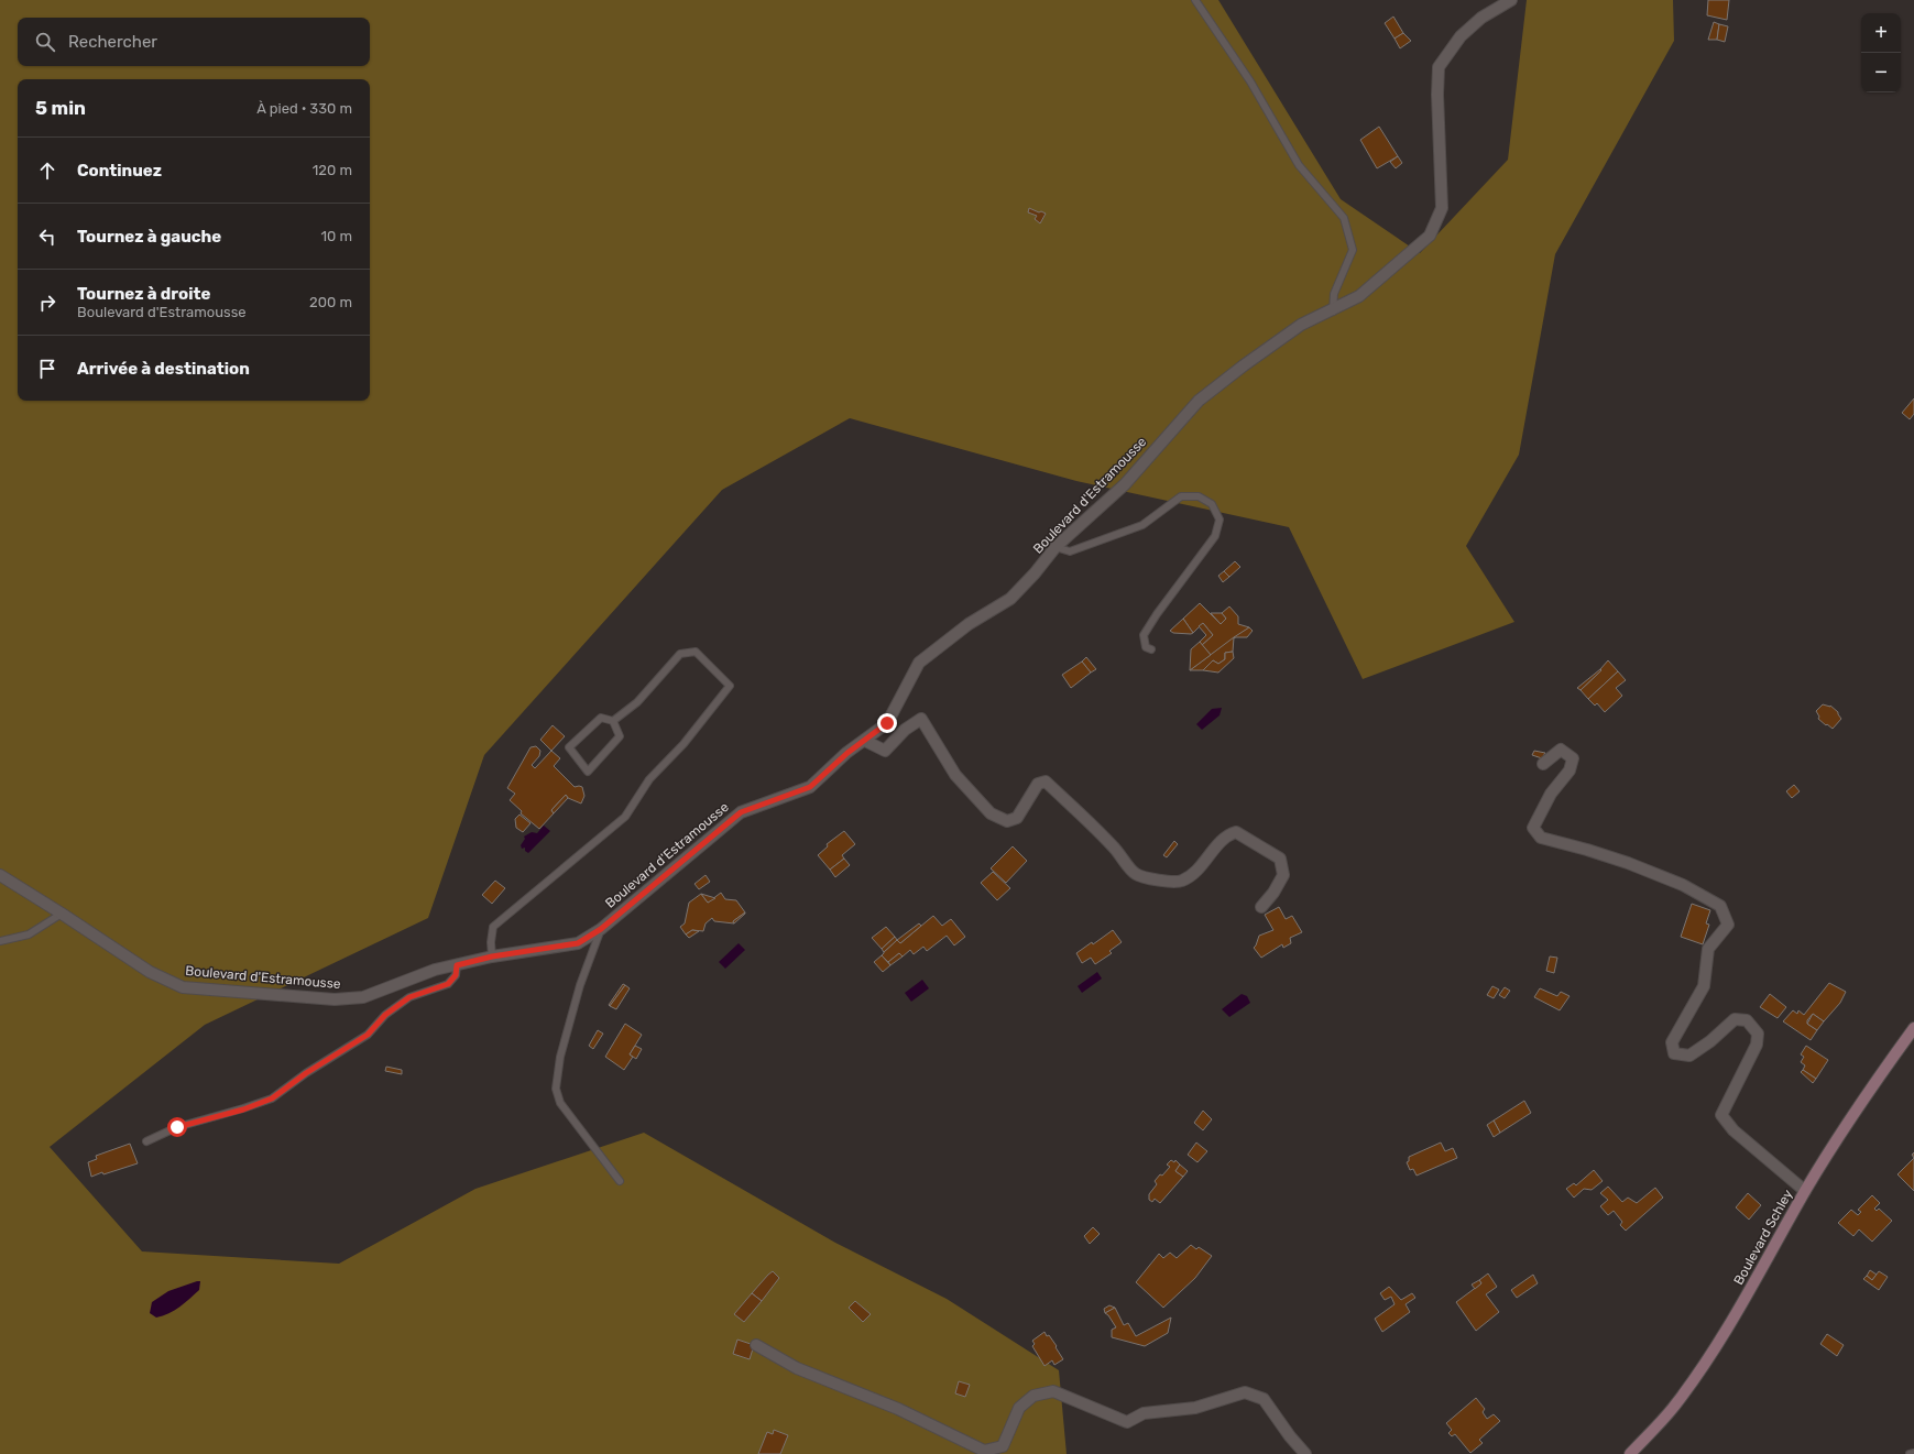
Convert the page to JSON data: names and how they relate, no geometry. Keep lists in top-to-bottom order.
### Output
{
  "streets": {
    "main road": ["Boulevard Schley"],
    "street": ["Boulevard d'Estramousse"]
  },
  "page": {
    "map_buttons": ["+", "−"],
    "search": "Rechercher",
    "heading": ["5 min", "À pied · 330 m"],
    "list": [
      ["Continuez", "120 m"],
      ["Tournez à gauche", "10 m"],
      ["Tournez à droite", "Boulevard d'Estramousse", "200 m"],
      "Arrivée à destination"
    ]
  }
}
